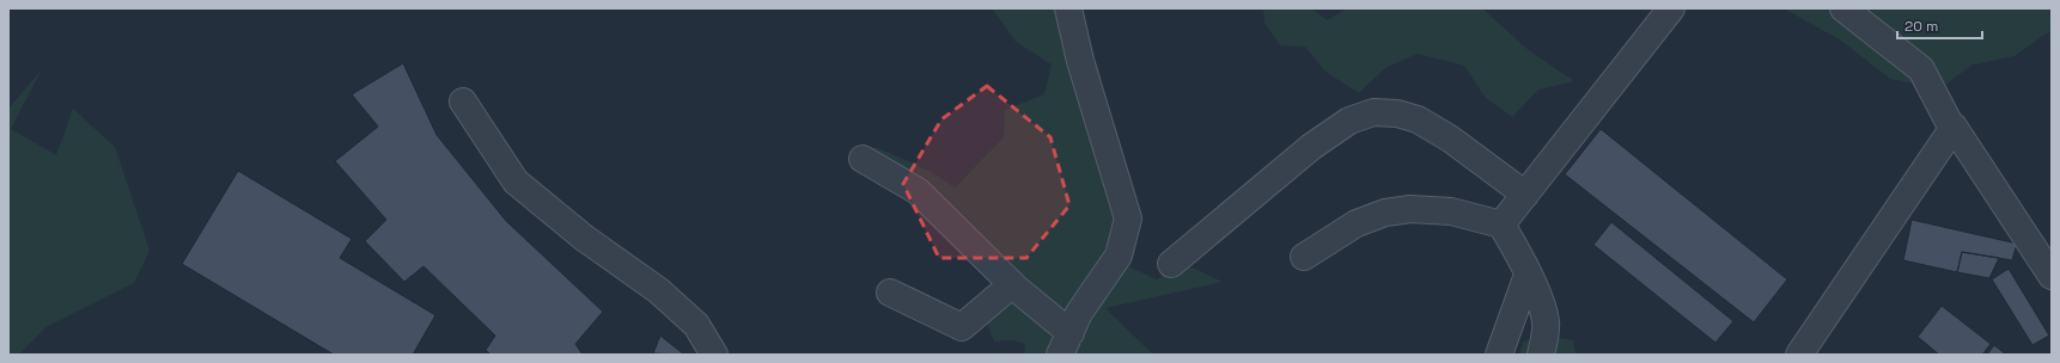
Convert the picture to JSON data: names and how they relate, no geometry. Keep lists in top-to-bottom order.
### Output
{
  "scale_bar": "20 m"
}
